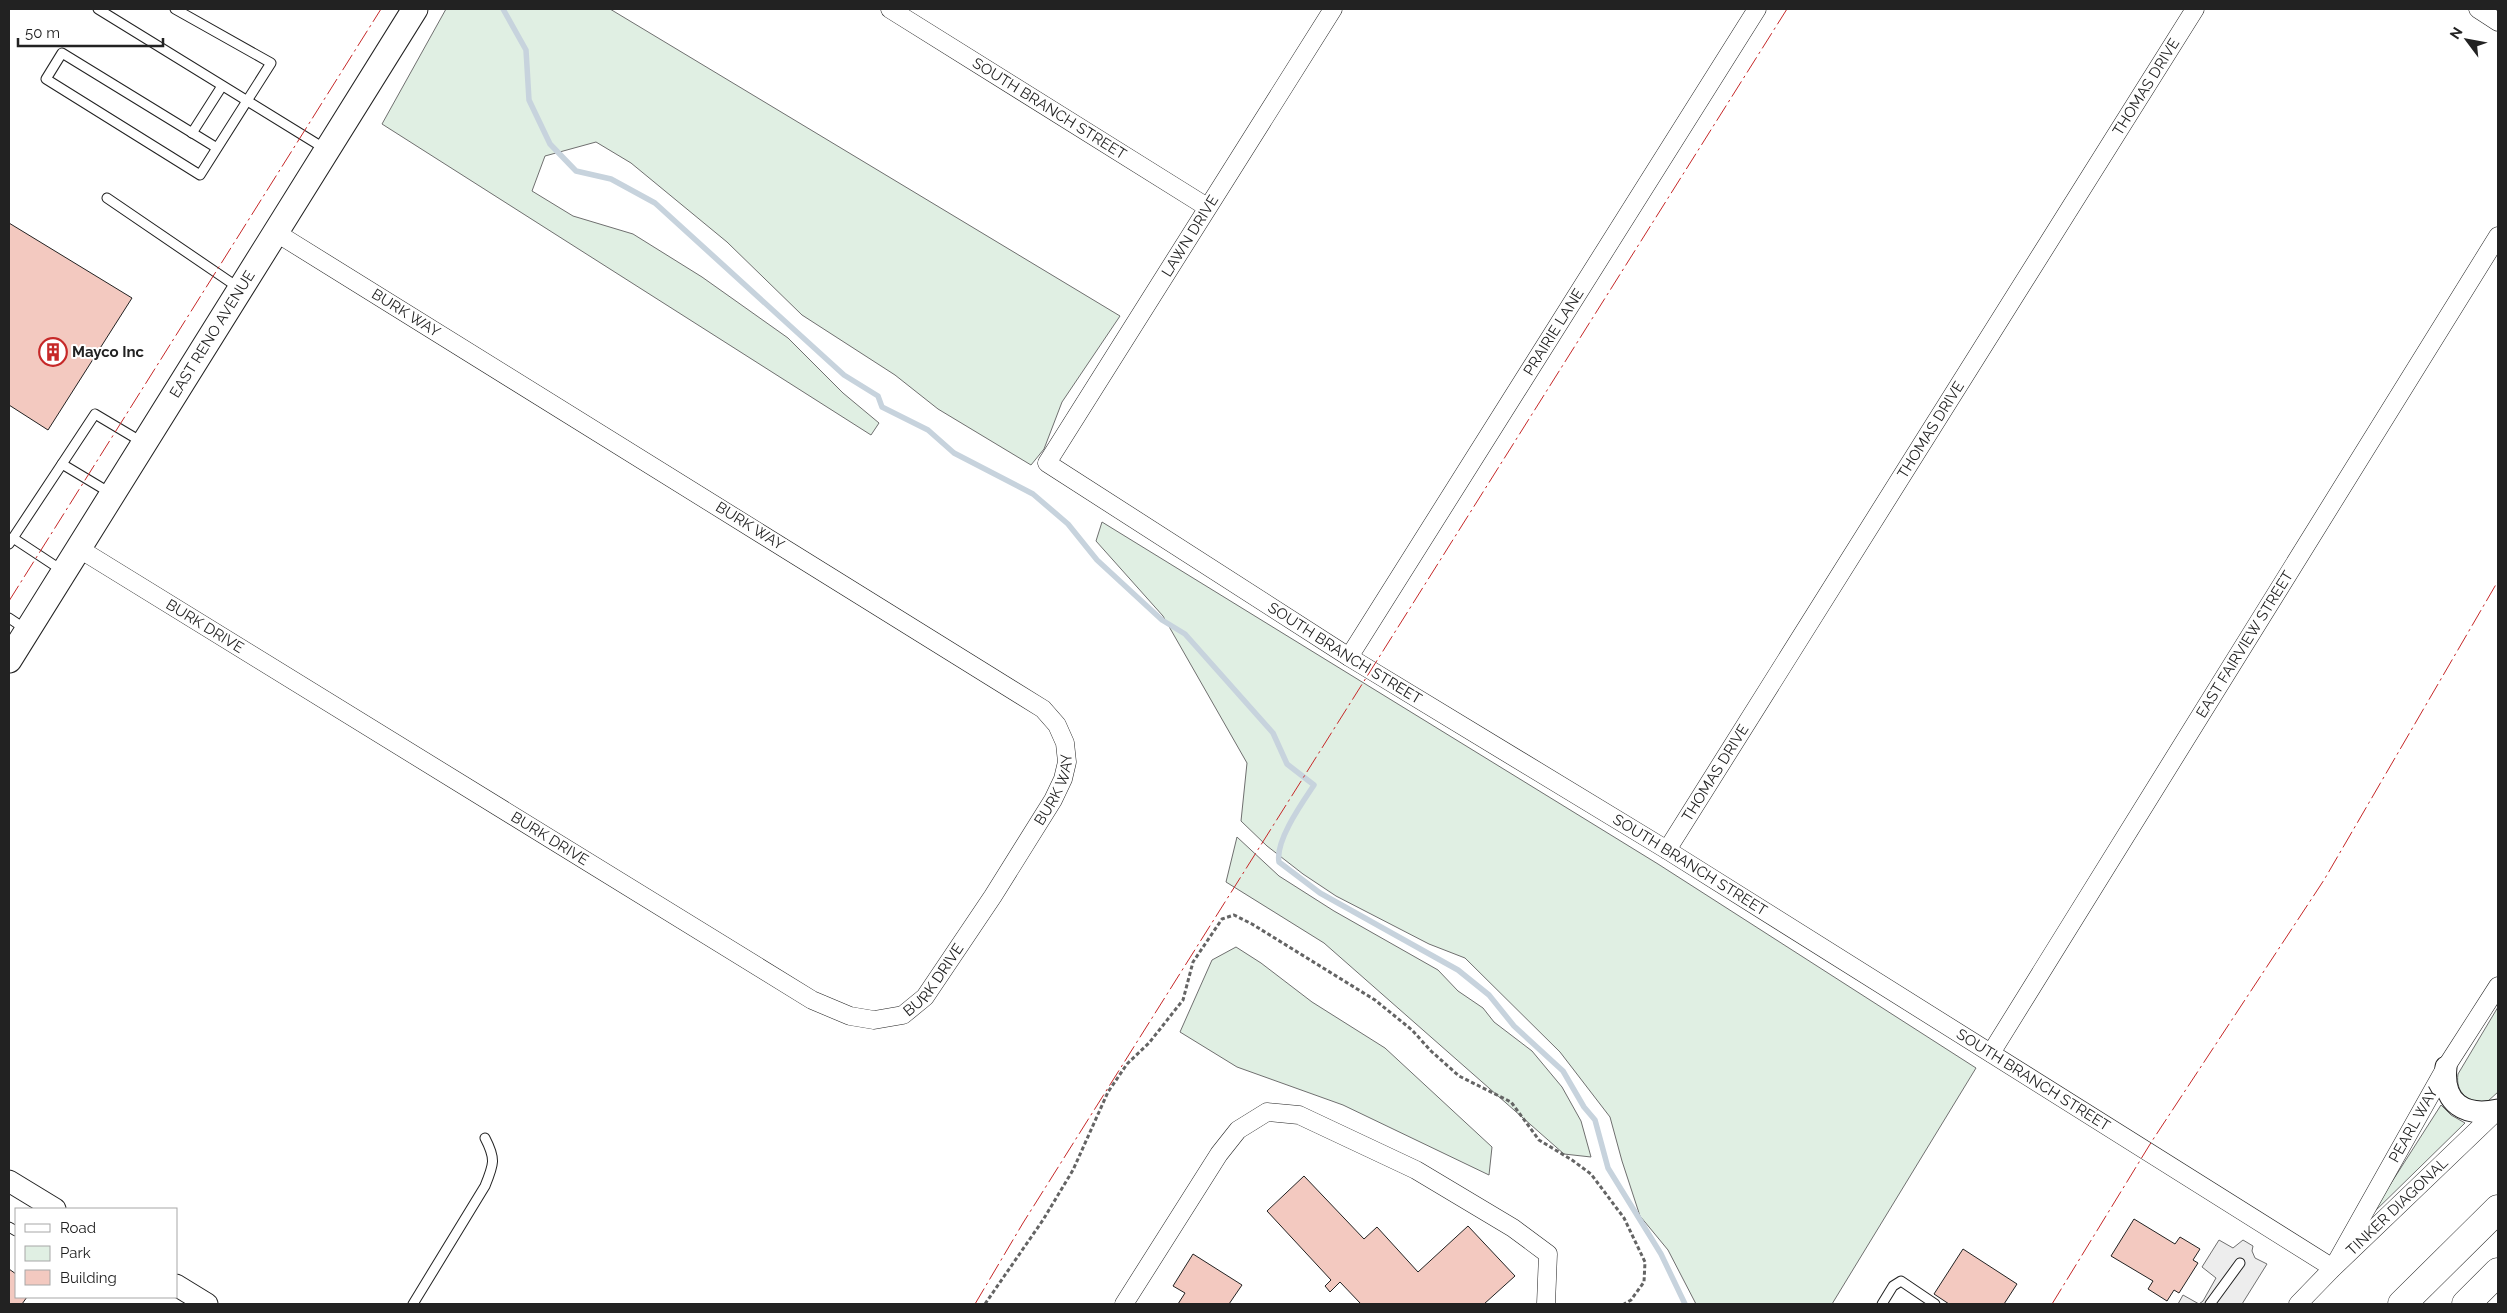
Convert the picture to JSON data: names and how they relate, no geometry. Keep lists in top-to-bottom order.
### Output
{
  "streets": {
    "main road": ["EAST RENO AVENUE"],
    "street": [
      "THOMAS DRIVE",
      "SOUTH BRANCH STREET",
      "LAWN DRIVE",
      "BURK WAY",
      "PRAIRIE LANE",
      "BURK DRIVE",
      "EAST FAIRVIEW STREET",
      "PEARL WAY",
      "TINKER DIAGONAL"
    ]
  },
  "crossings": [
    ["THOMAS DRIVE", "SOUTH BRANCH STREET"],
    ["SOUTH BRANCH STREET", "LAWN DRIVE"],
    ["SOUTH BRANCH STREET", "PRAIRIE LANE"],
    ["SOUTH BRANCH STREET", "EAST FAIRVIEW STREET"],
    ["SOUTH BRANCH STREET", "PEARL WAY"],
    ["SOUTH BRANCH STREET", "TINKER DIAGONAL"],
    ["BURK WAY", "EAST RENO AVENUE"],
    ["BURK WAY", "BURK DRIVE"],
    ["EAST RENO AVENUE", "BURK DRIVE"],
    ["PEARL WAY", "TINKER DIAGONAL"]
  ],
  "places": {
    "building": ["Mayco Inc"]
  },
  "legend": ["Road", "Park", "Building"],
  "scale_bar": "50 m",
  "north": "top left"
}
